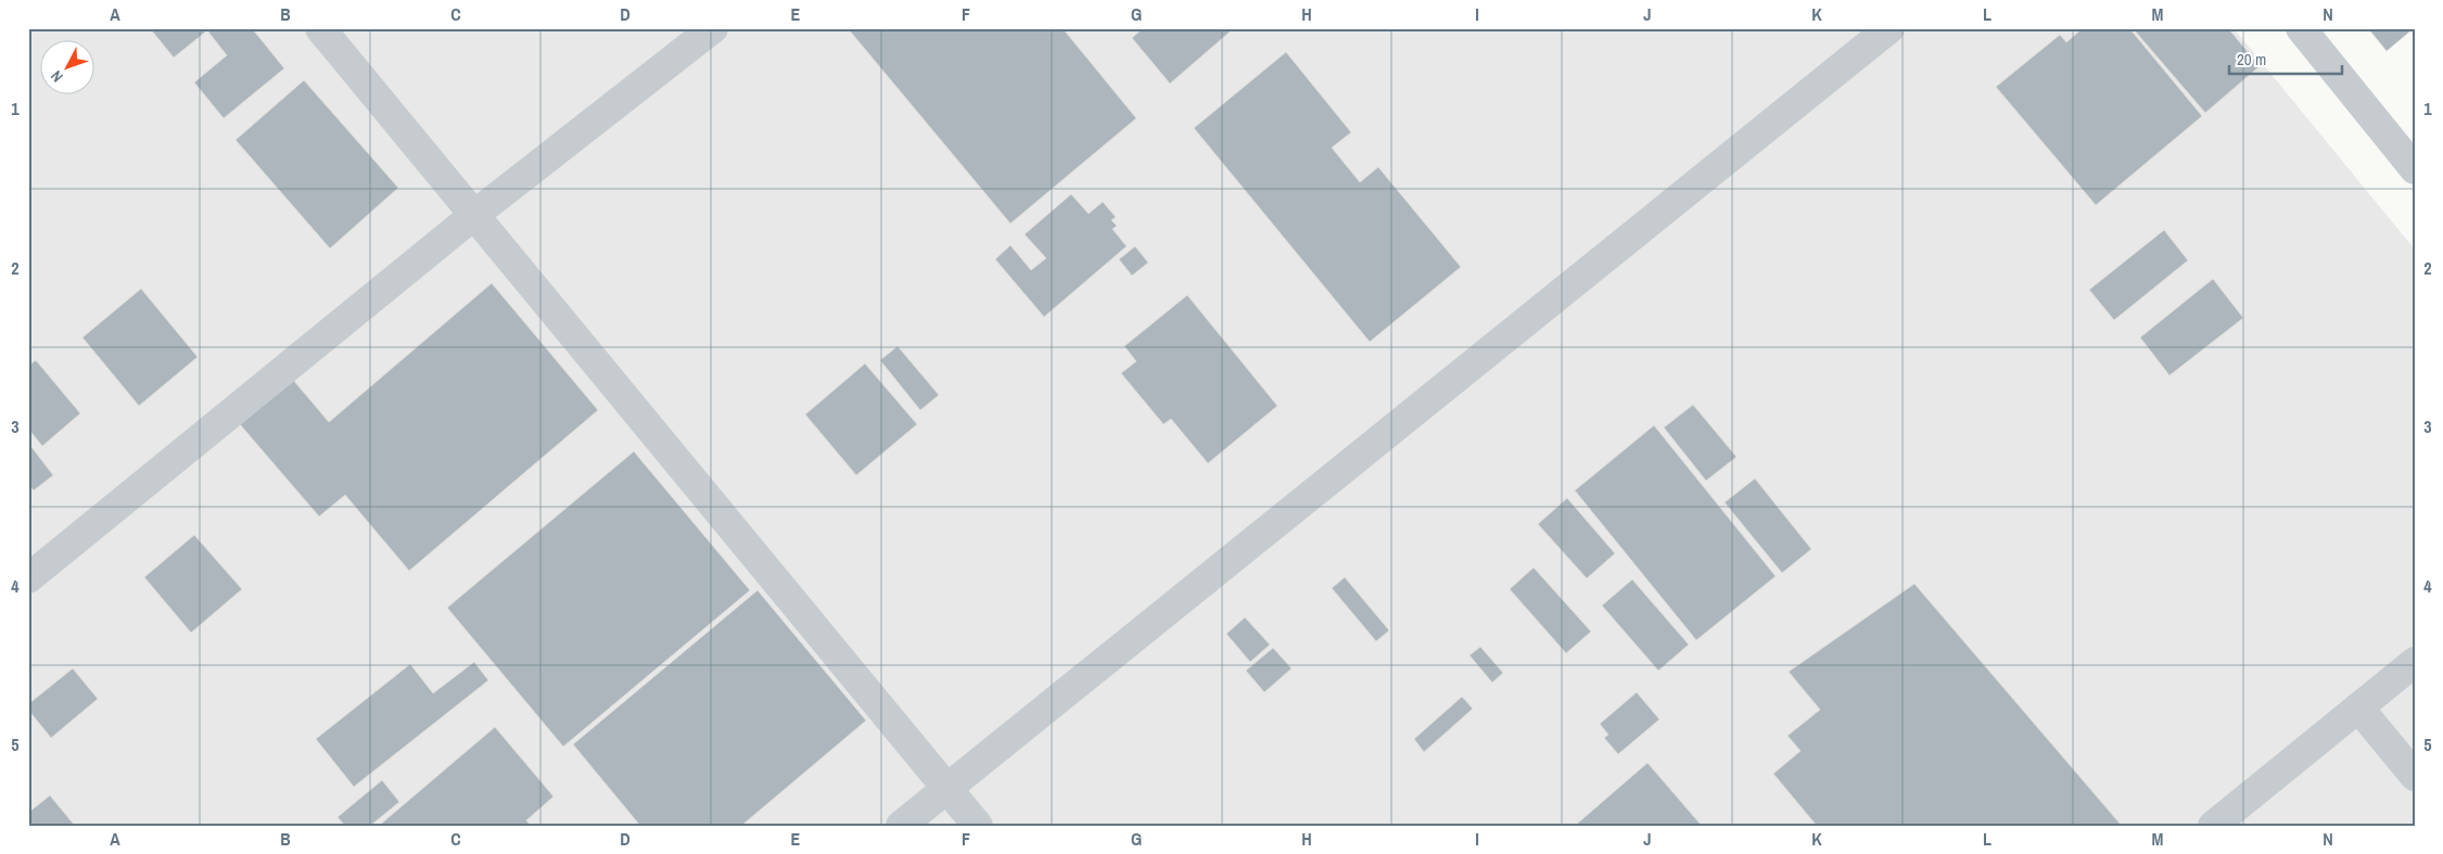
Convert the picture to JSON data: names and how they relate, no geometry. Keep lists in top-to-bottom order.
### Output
{
  "scale_bar": "20 m",
  "north": "bottom left",
  "grid": {
    "columns": [
      "A",
      "B",
      "C",
      "D",
      "E",
      "F",
      "G",
      "H",
      "I",
      "J",
      "K",
      "L",
      "M",
      "N"
    ],
    "rows": [
      "1",
      "2",
      "3",
      "4",
      "5"
    ]
  }
}
